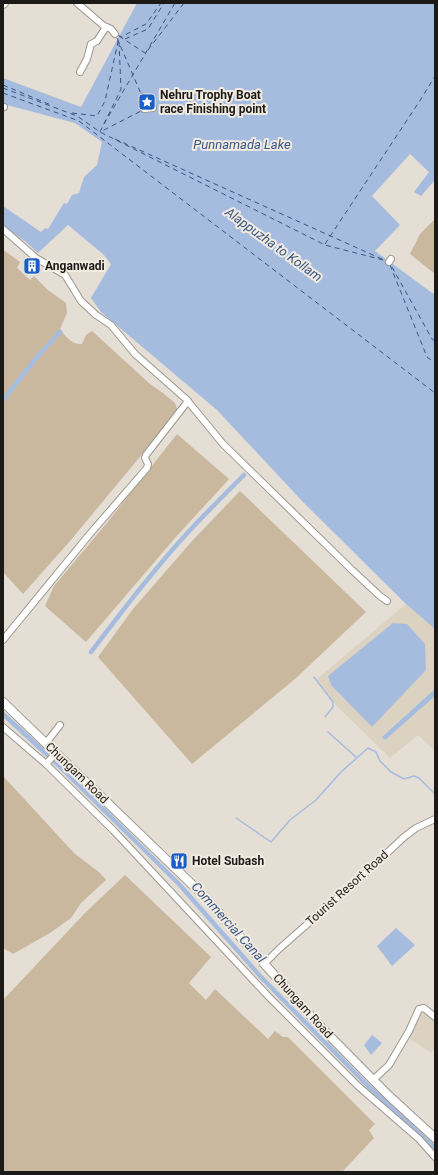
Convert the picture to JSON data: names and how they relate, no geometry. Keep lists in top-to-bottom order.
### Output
{
  "streets": {
    "main road": ["Chungam Road"],
    "street": ["Tourist Resort Road"]
  },
  "crossings": [
    ["Chungam Road", "Tourist Resort Road"]
  ],
  "water": ["Punnamada Lake", "Alappuzha to Kollam", "Commercial Canal"],
  "places": {
    "place": ["Nehru Trophy Boat race Finishing point"],
    "building": ["Anganwadi"],
    "restaurant": ["Hotel Subash"]
  }
}
